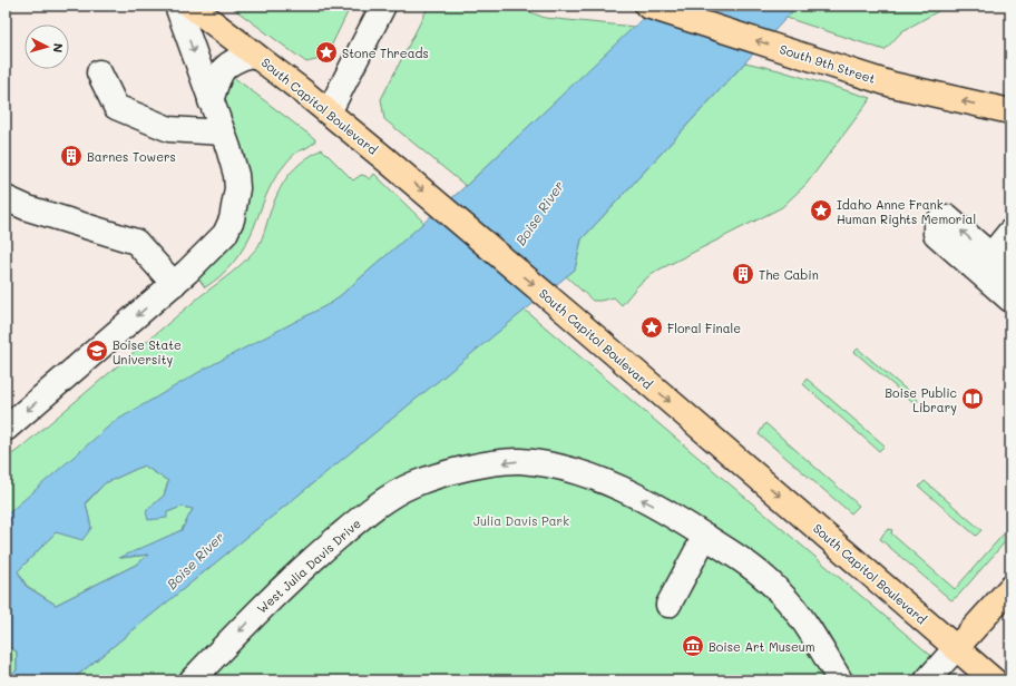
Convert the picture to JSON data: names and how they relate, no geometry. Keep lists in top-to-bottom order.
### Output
{
  "streets": {
    "main road": ["South 9th Street", "South Capitol Boulevard"],
    "street": ["West Julia Davis Drive"]
  },
  "one_way": ["South 9th Street", "South Capitol Boulevard", "West Julia Davis Drive"],
  "water": ["Boise River"],
  "parks": ["Julia Davis Park"],
  "places": {
    "place": ["Stone Threads", "Idaho Anne Frank Human Rights Memorial", "Floral Finale"],
    "building": ["Barnes Towers", "The Cabin"],
    "school or university": ["Boise State University"],
    "library": ["Boise Public Library"],
    "museum": ["Boise Art Museum"]
  },
  "north": "right"
}
